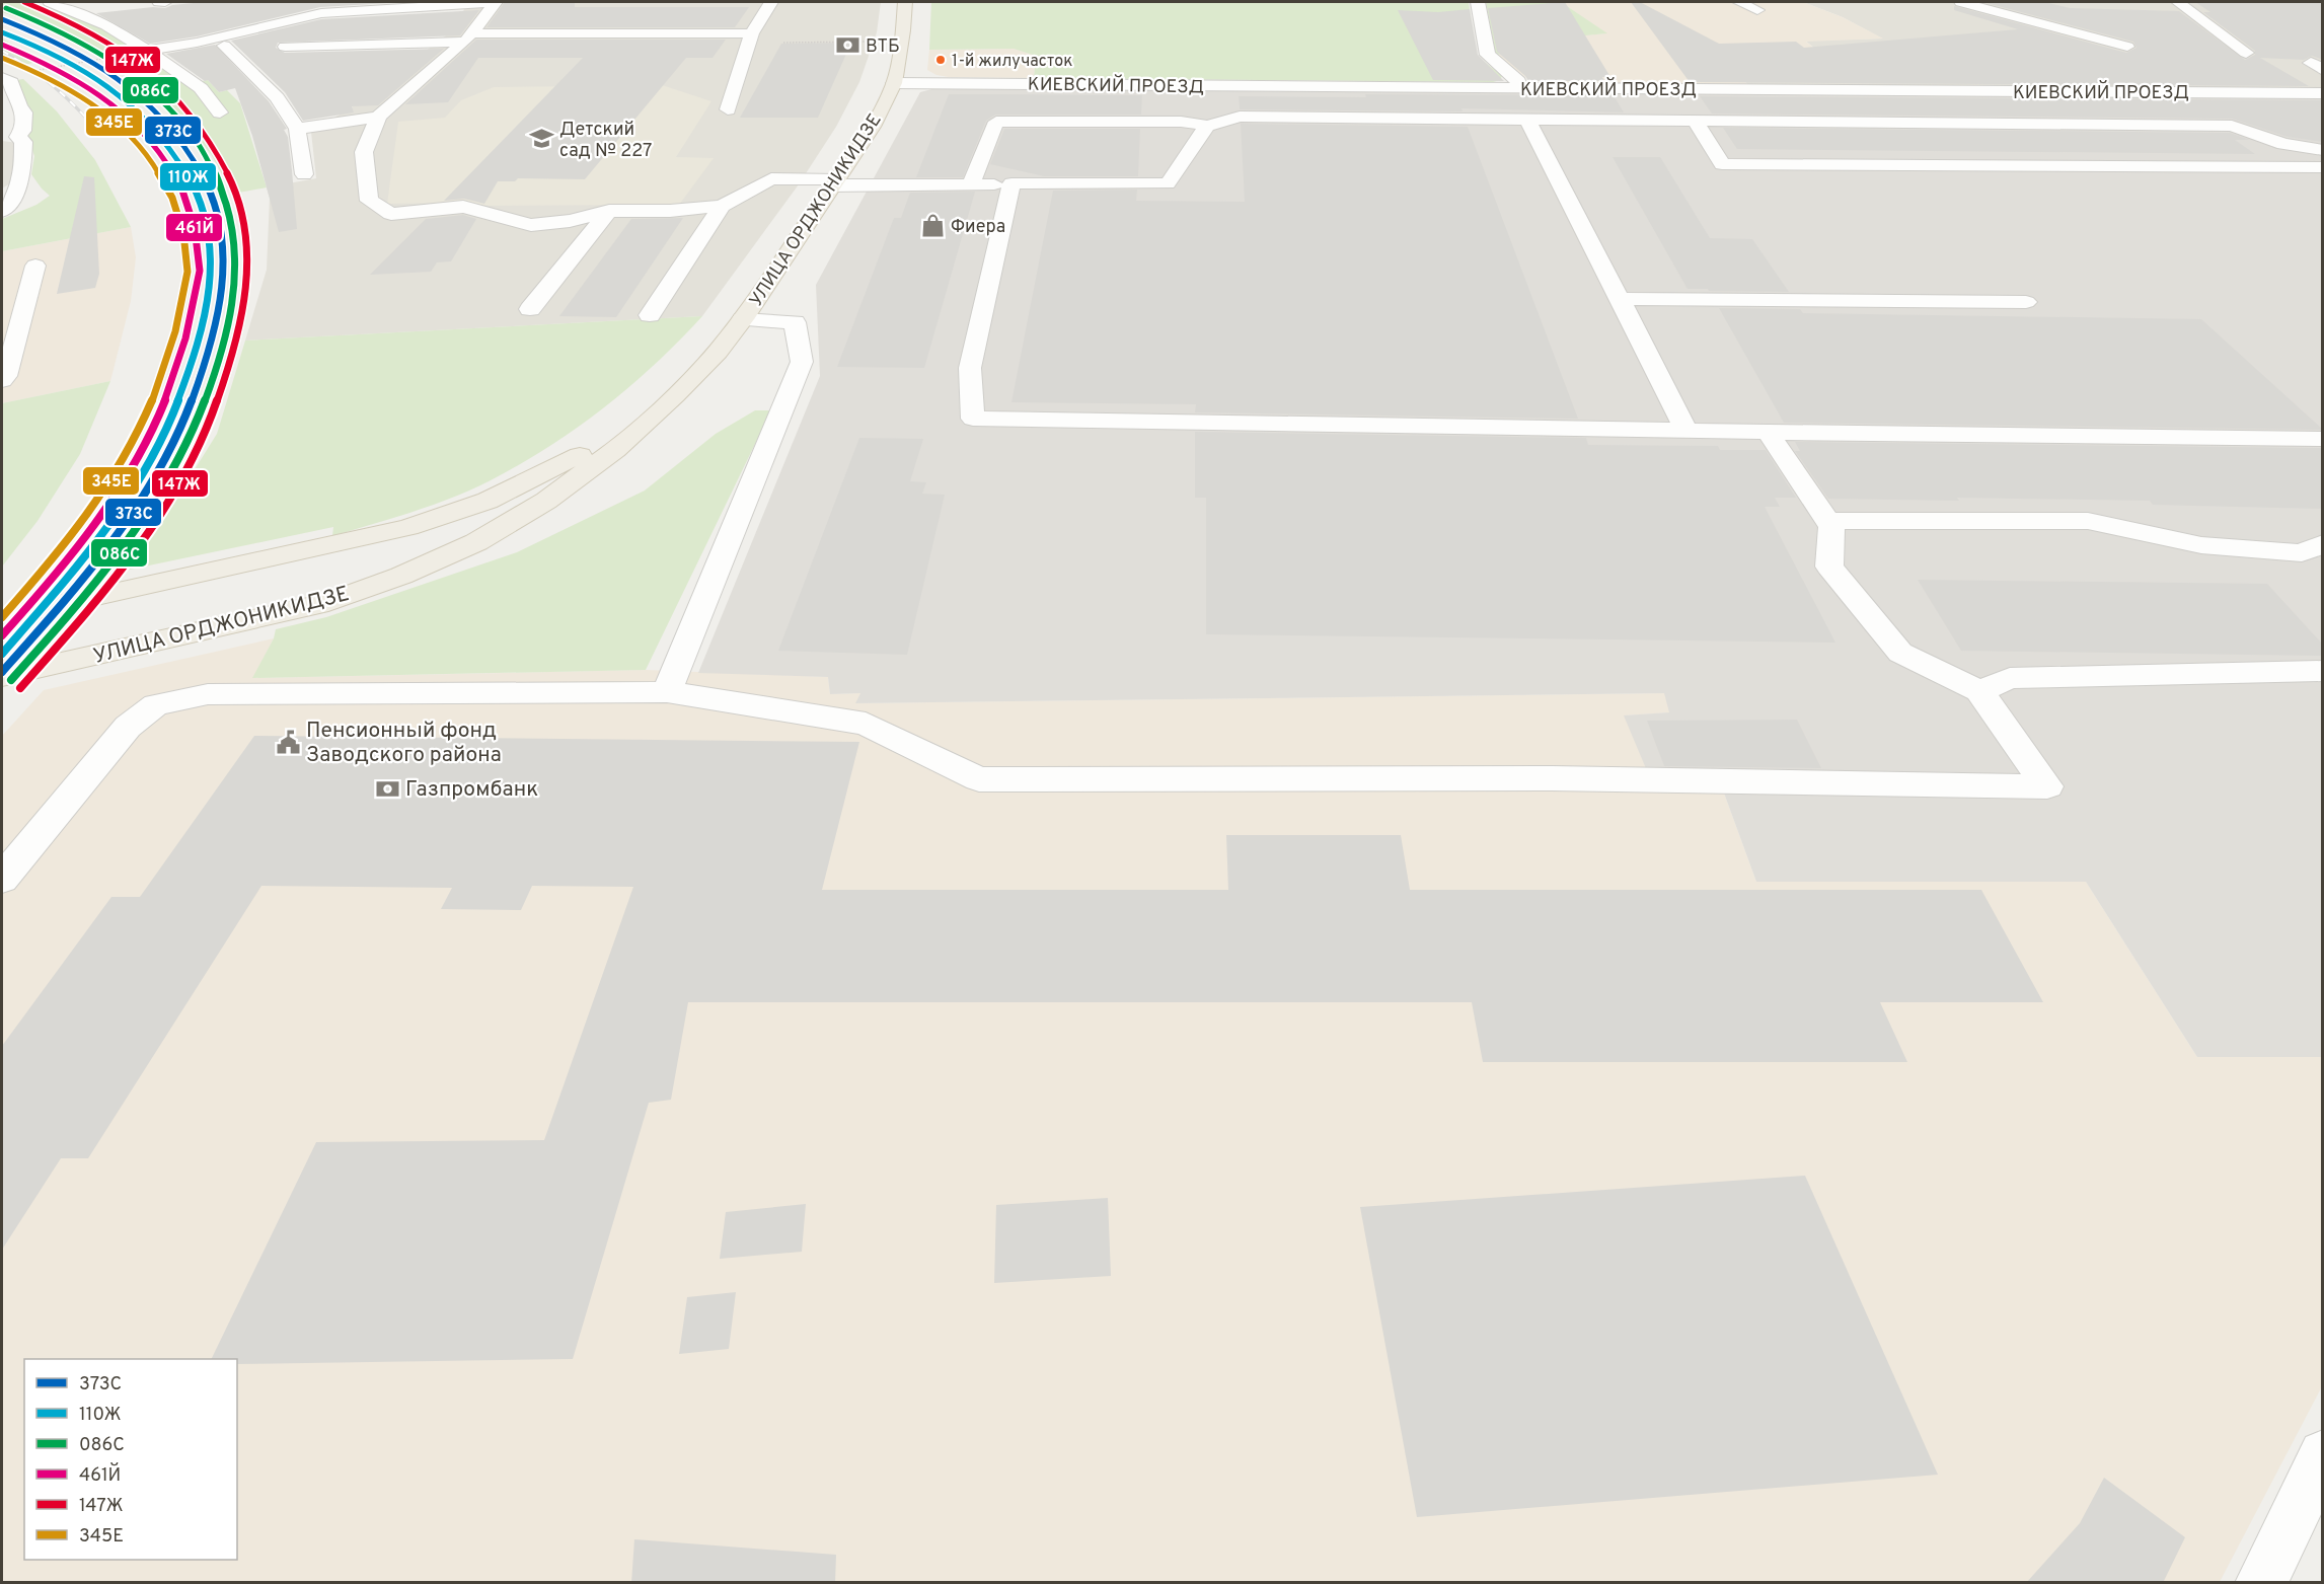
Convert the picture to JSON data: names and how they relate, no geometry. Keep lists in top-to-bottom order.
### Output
{
  "streets": {
    "main road": ["УЛИЦА ОРДЖОНИКИДЗЕ"],
    "street": ["КИЕВСКИЙ ПРОЕЗД"]
  },
  "crossings": [
    ["КИЕВСКИЙ ПРОЕЗД", "УЛИЦА ОРДЖОНИКИДЗЕ"]
  ],
  "places": {
    "bank": ["ВТБ", "Газпромбанк"],
    "other": ["1-й жилучасток"],
    "school or university": ["Детский сад № 227"],
    "shop": ["Фиера"],
    "public building": ["Пенсионный фонд Заводского района"]
  },
  "lines": [
    "transit line 147Ж",
    "transit line 086С",
    "transit line 373C",
    "transit line 110Ж",
    "transit line 461Й",
    "transit line 345Е"
  ],
  "legend": [
    "373C",
    "110Ж",
    "086С",
    "461Й",
    "147Ж",
    "345Е"
  ]
}
